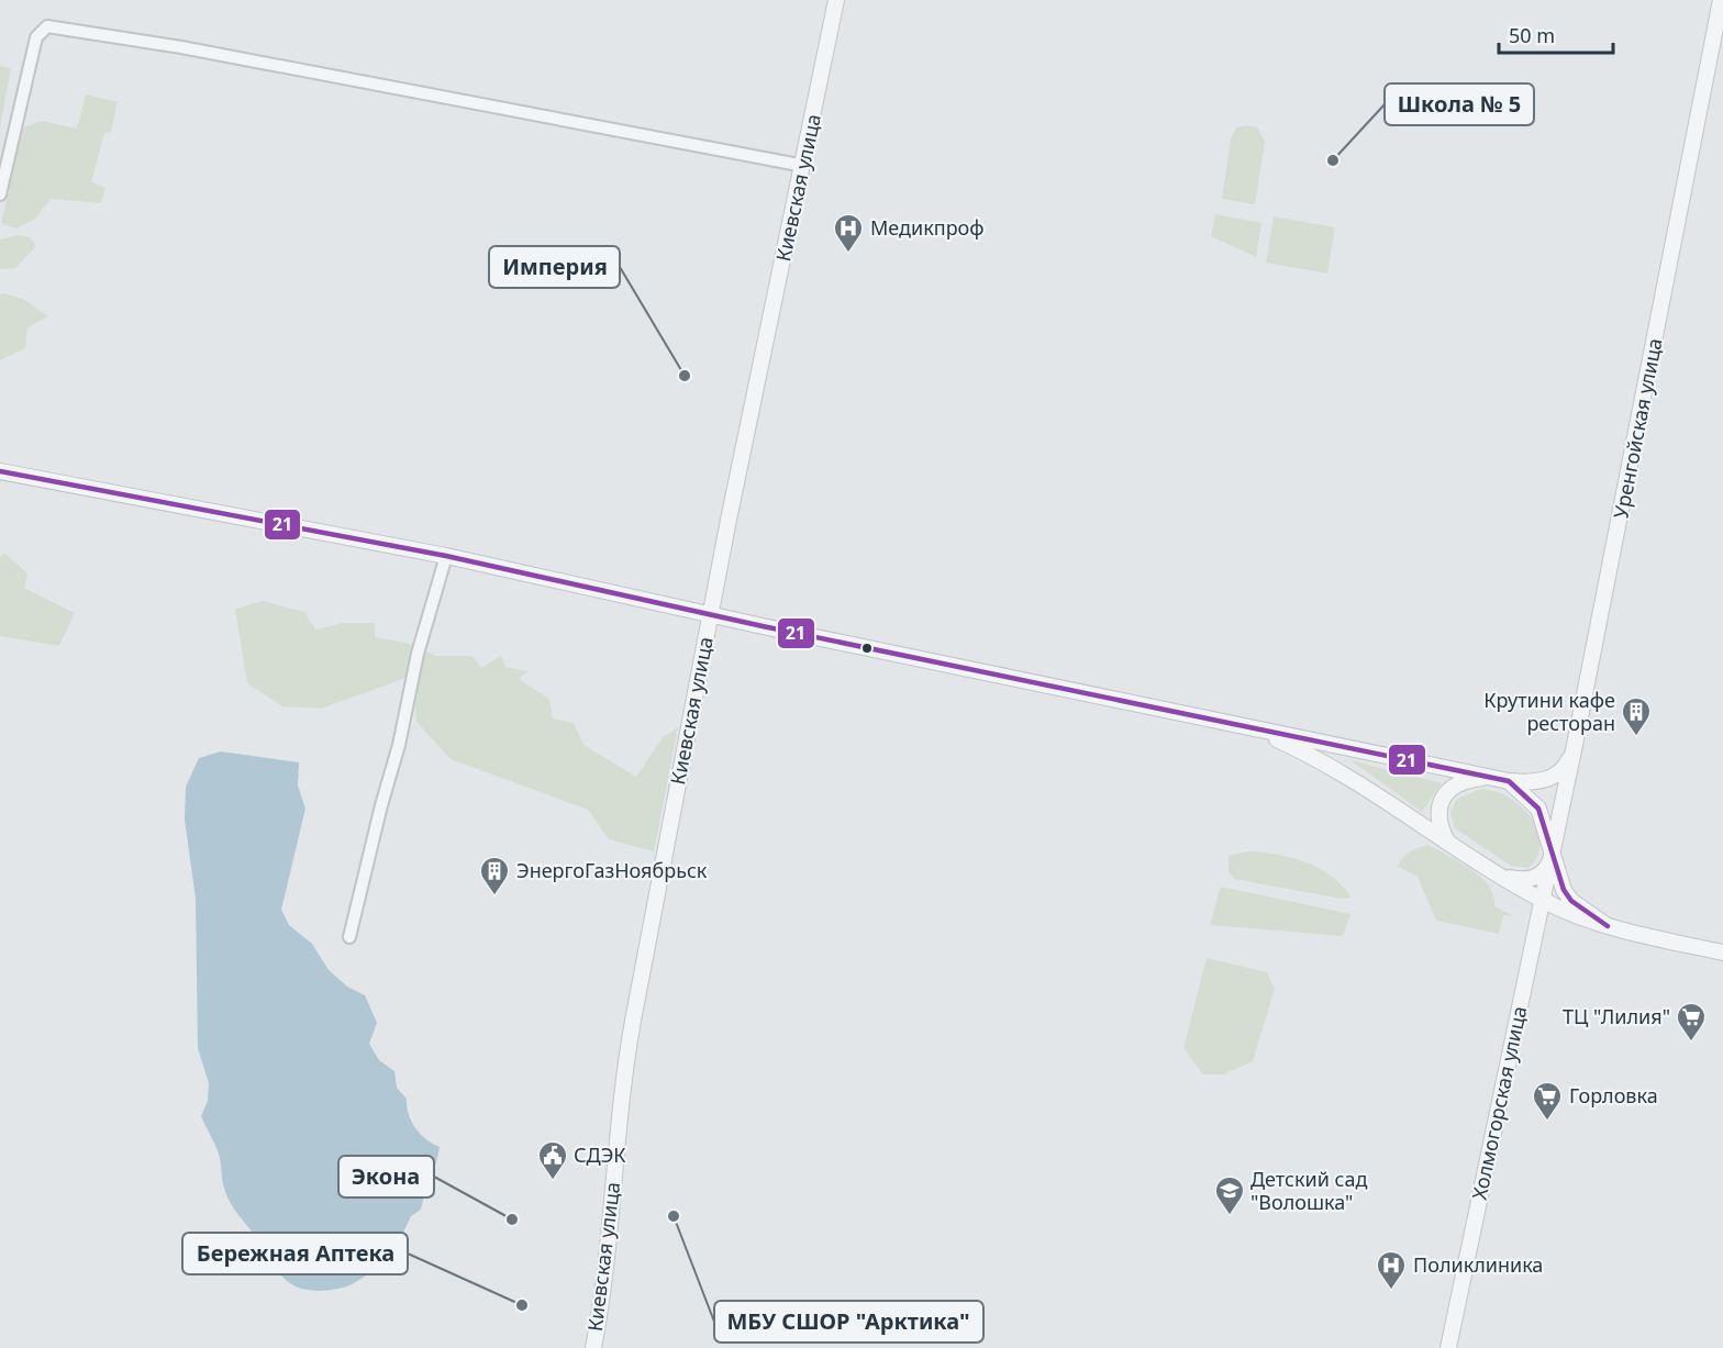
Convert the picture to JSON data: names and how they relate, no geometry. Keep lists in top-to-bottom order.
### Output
{
  "streets": {
    "street": ["Киевская улица", "Уренгойская улица", "Холмогорская улица"]
  },
  "crossings": [
    ["Уренгойская улица", "Холмогорская улица"]
  ],
  "places": {
    "other": [
      "Школа № 5",
      "Империя",
      "МБУ СШОР \"Арктика\"",
      "Экона",
      "Бережная Аптека"
    ],
    "hospital": ["Медикпроф", "Поликлиника"],
    "building": ["Крутини кафе ресторан", "ЭнергоГазНоябрьск"],
    "supermarket": ["ТЦ \"Лилия\"", "Горловка"],
    "public building": ["СДЭК"],
    "school or university": ["Детский сад \"Волошка\""]
  },
  "lines": ["transit line 21"],
  "scale_bar": "50 m"
}
